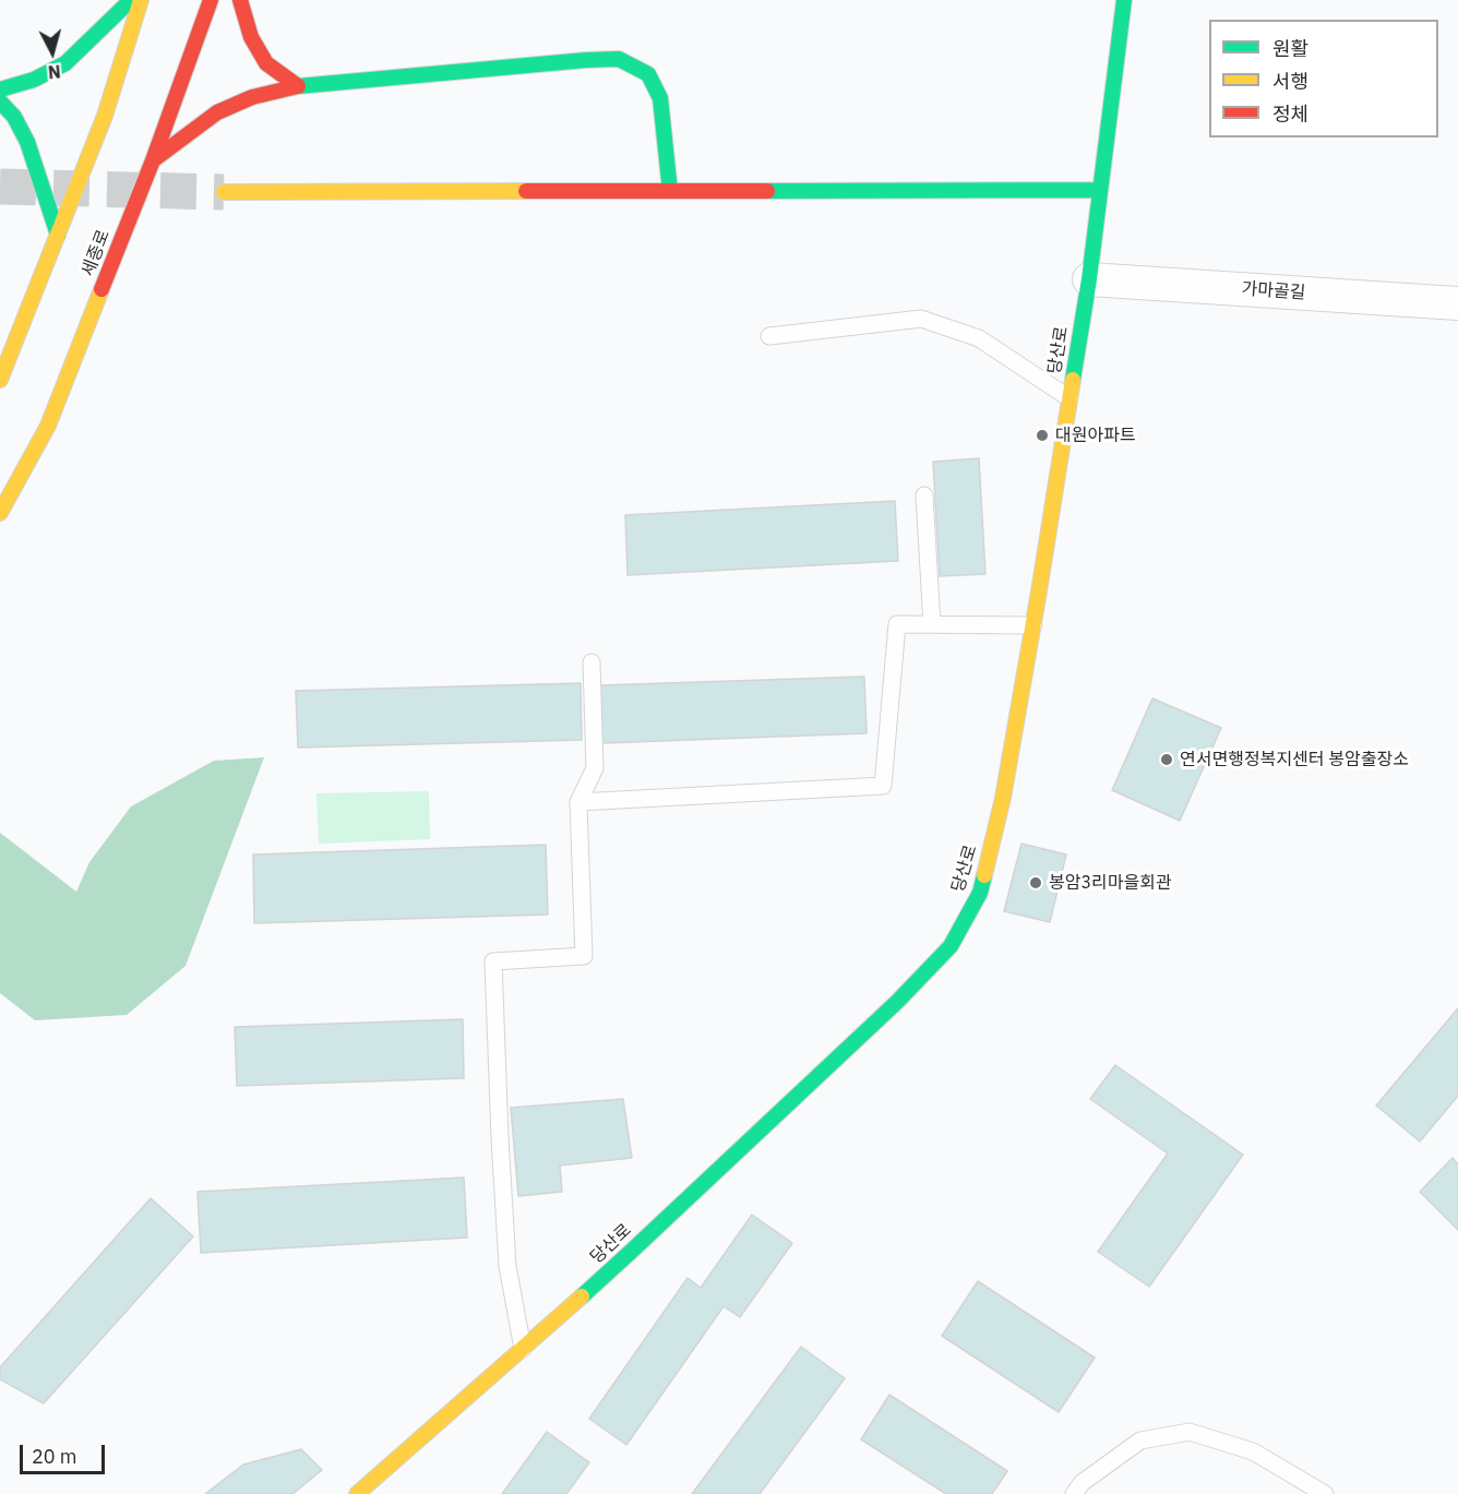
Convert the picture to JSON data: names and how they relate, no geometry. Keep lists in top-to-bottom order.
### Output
{
  "streets": {
    "main road": ["세종로", "당산로"],
    "street": ["가마골길"]
  },
  "crossings": [
    ["가마골길", "당산로"]
  ],
  "places": ["대원아파트", "연서면행정복지센터 봉암출장소", "봉암3리마을회관"],
  "legend": ["원활", "서행", "정체"],
  "scale_bar": "20 m",
  "north": "bottom"
}
